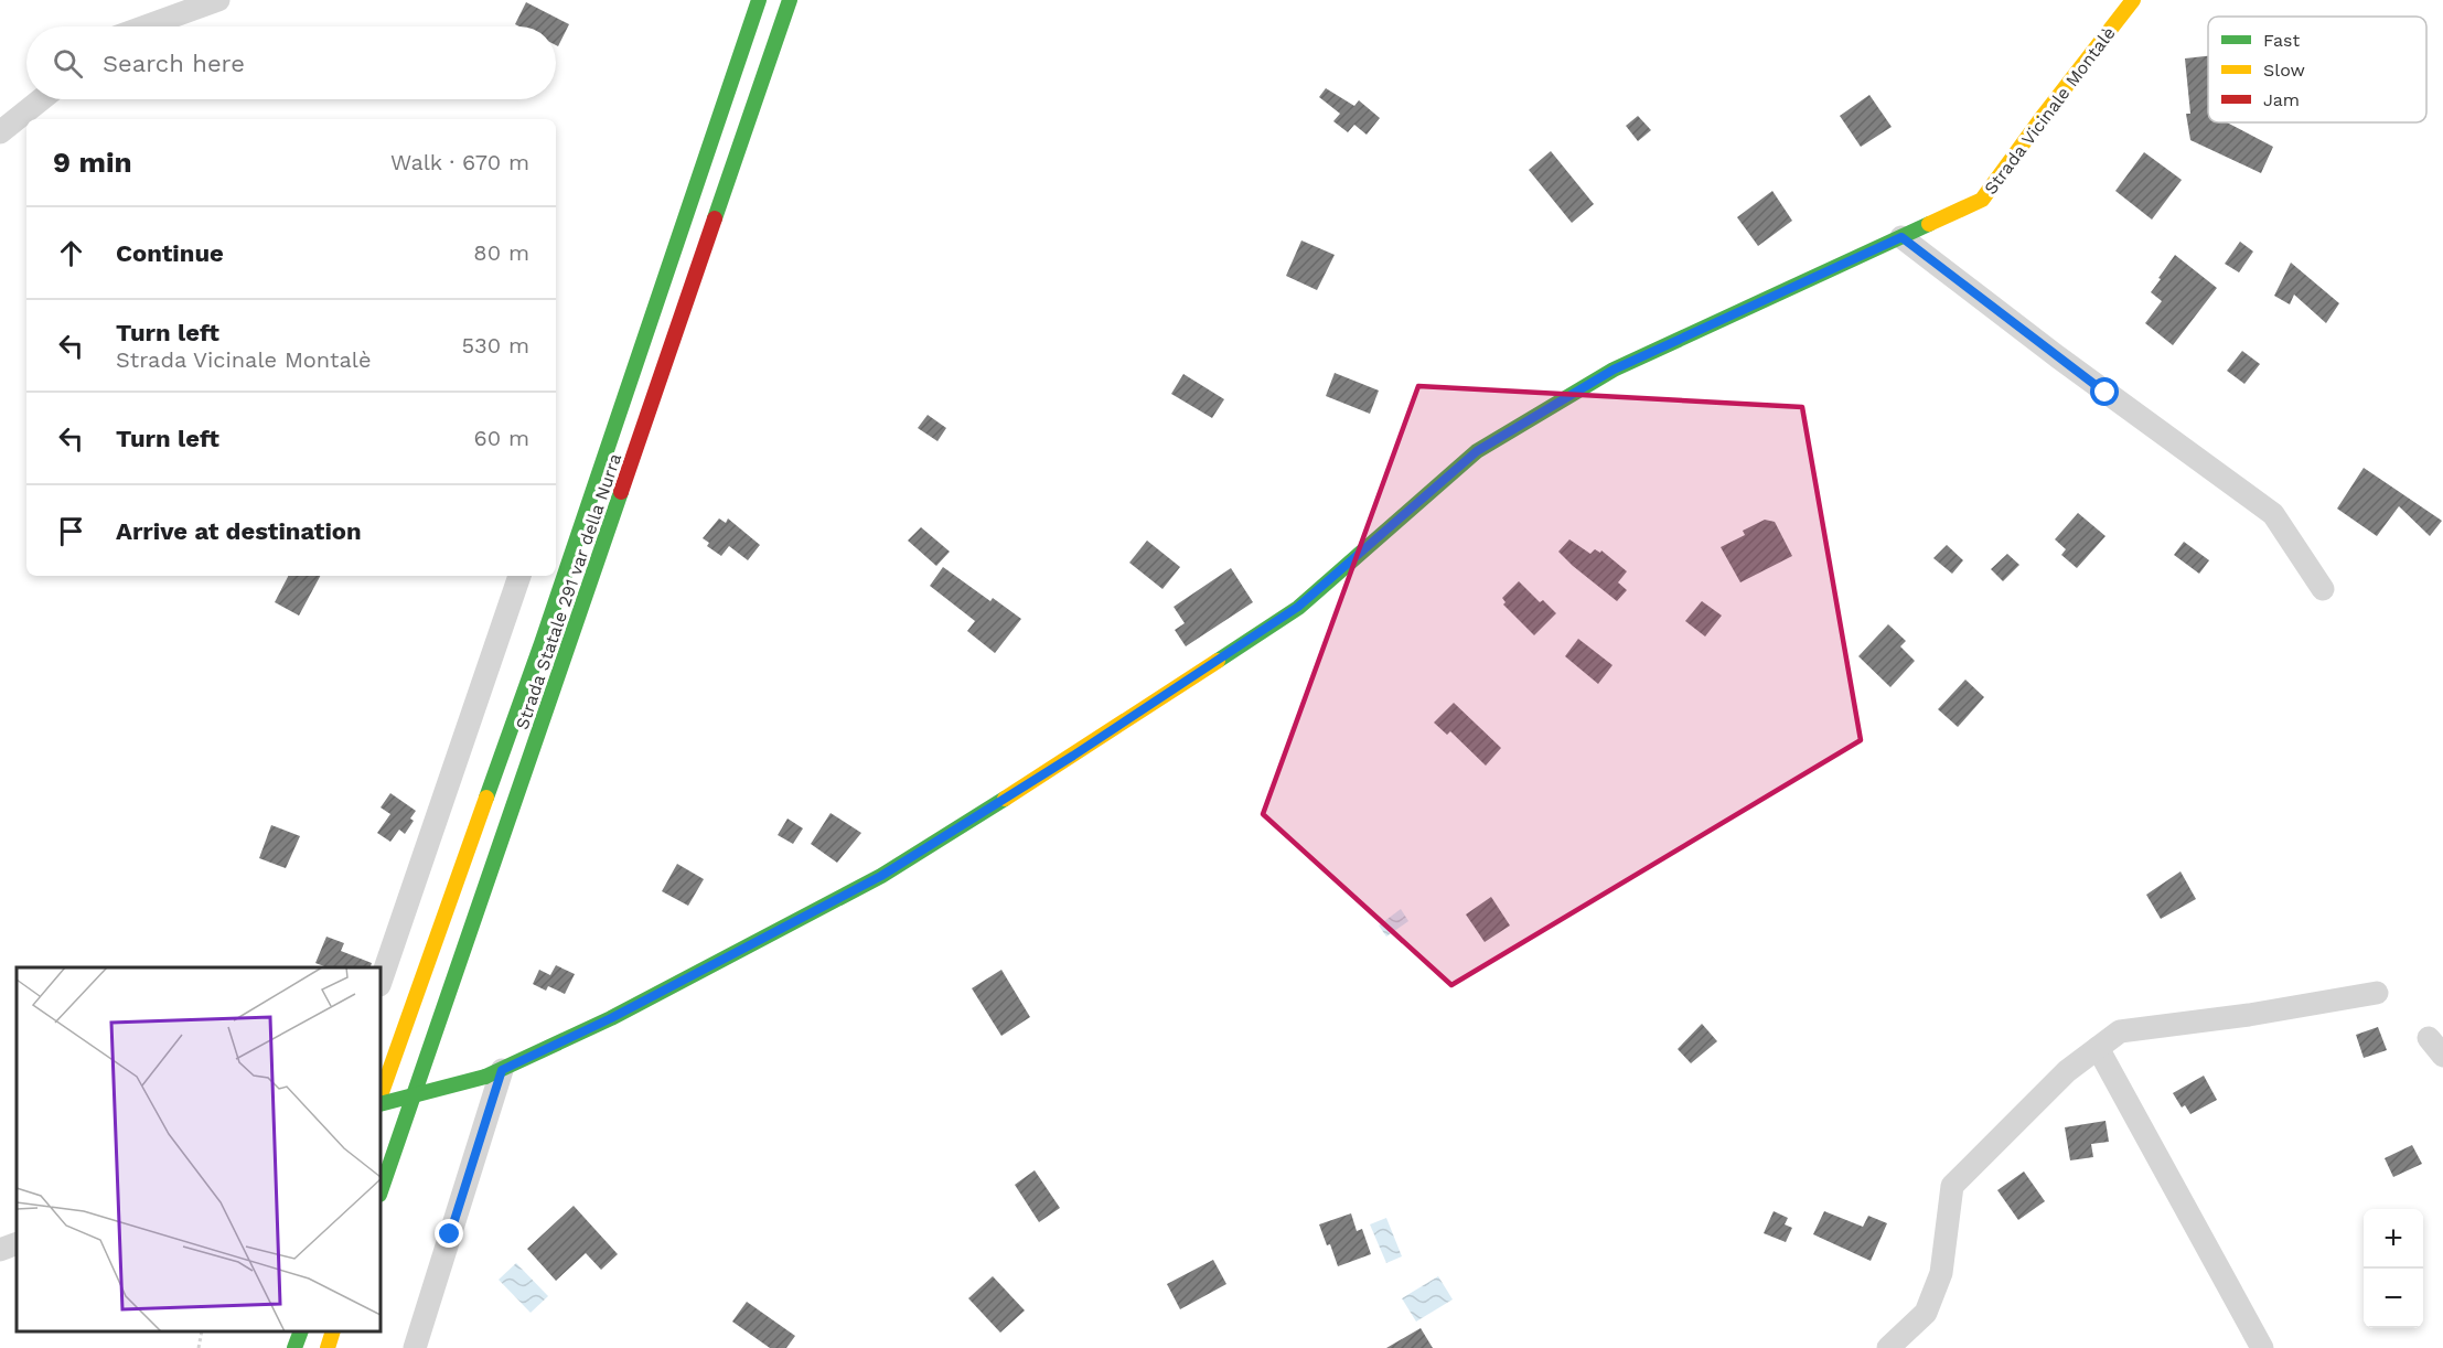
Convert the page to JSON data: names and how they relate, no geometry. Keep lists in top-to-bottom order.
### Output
{
  "streets": {
    "main road": ["Strada Vicinale Montalè", "Strada Statale 291 var della Nurra"]
  },
  "legend": ["Fast", "Slow", "Jam"],
  "page": {
    "search": "Search here",
    "heading": ["9 min", "Walk · 670 m"],
    "list": [
      ["Continue", "80 m"],
      ["Turn left", "Strada Vicinale Montalè", "530 m"],
      ["Turn left", "60 m"],
      "Arrive at destination"
    ],
    "map_buttons": ["+", "−"]
  }
}
